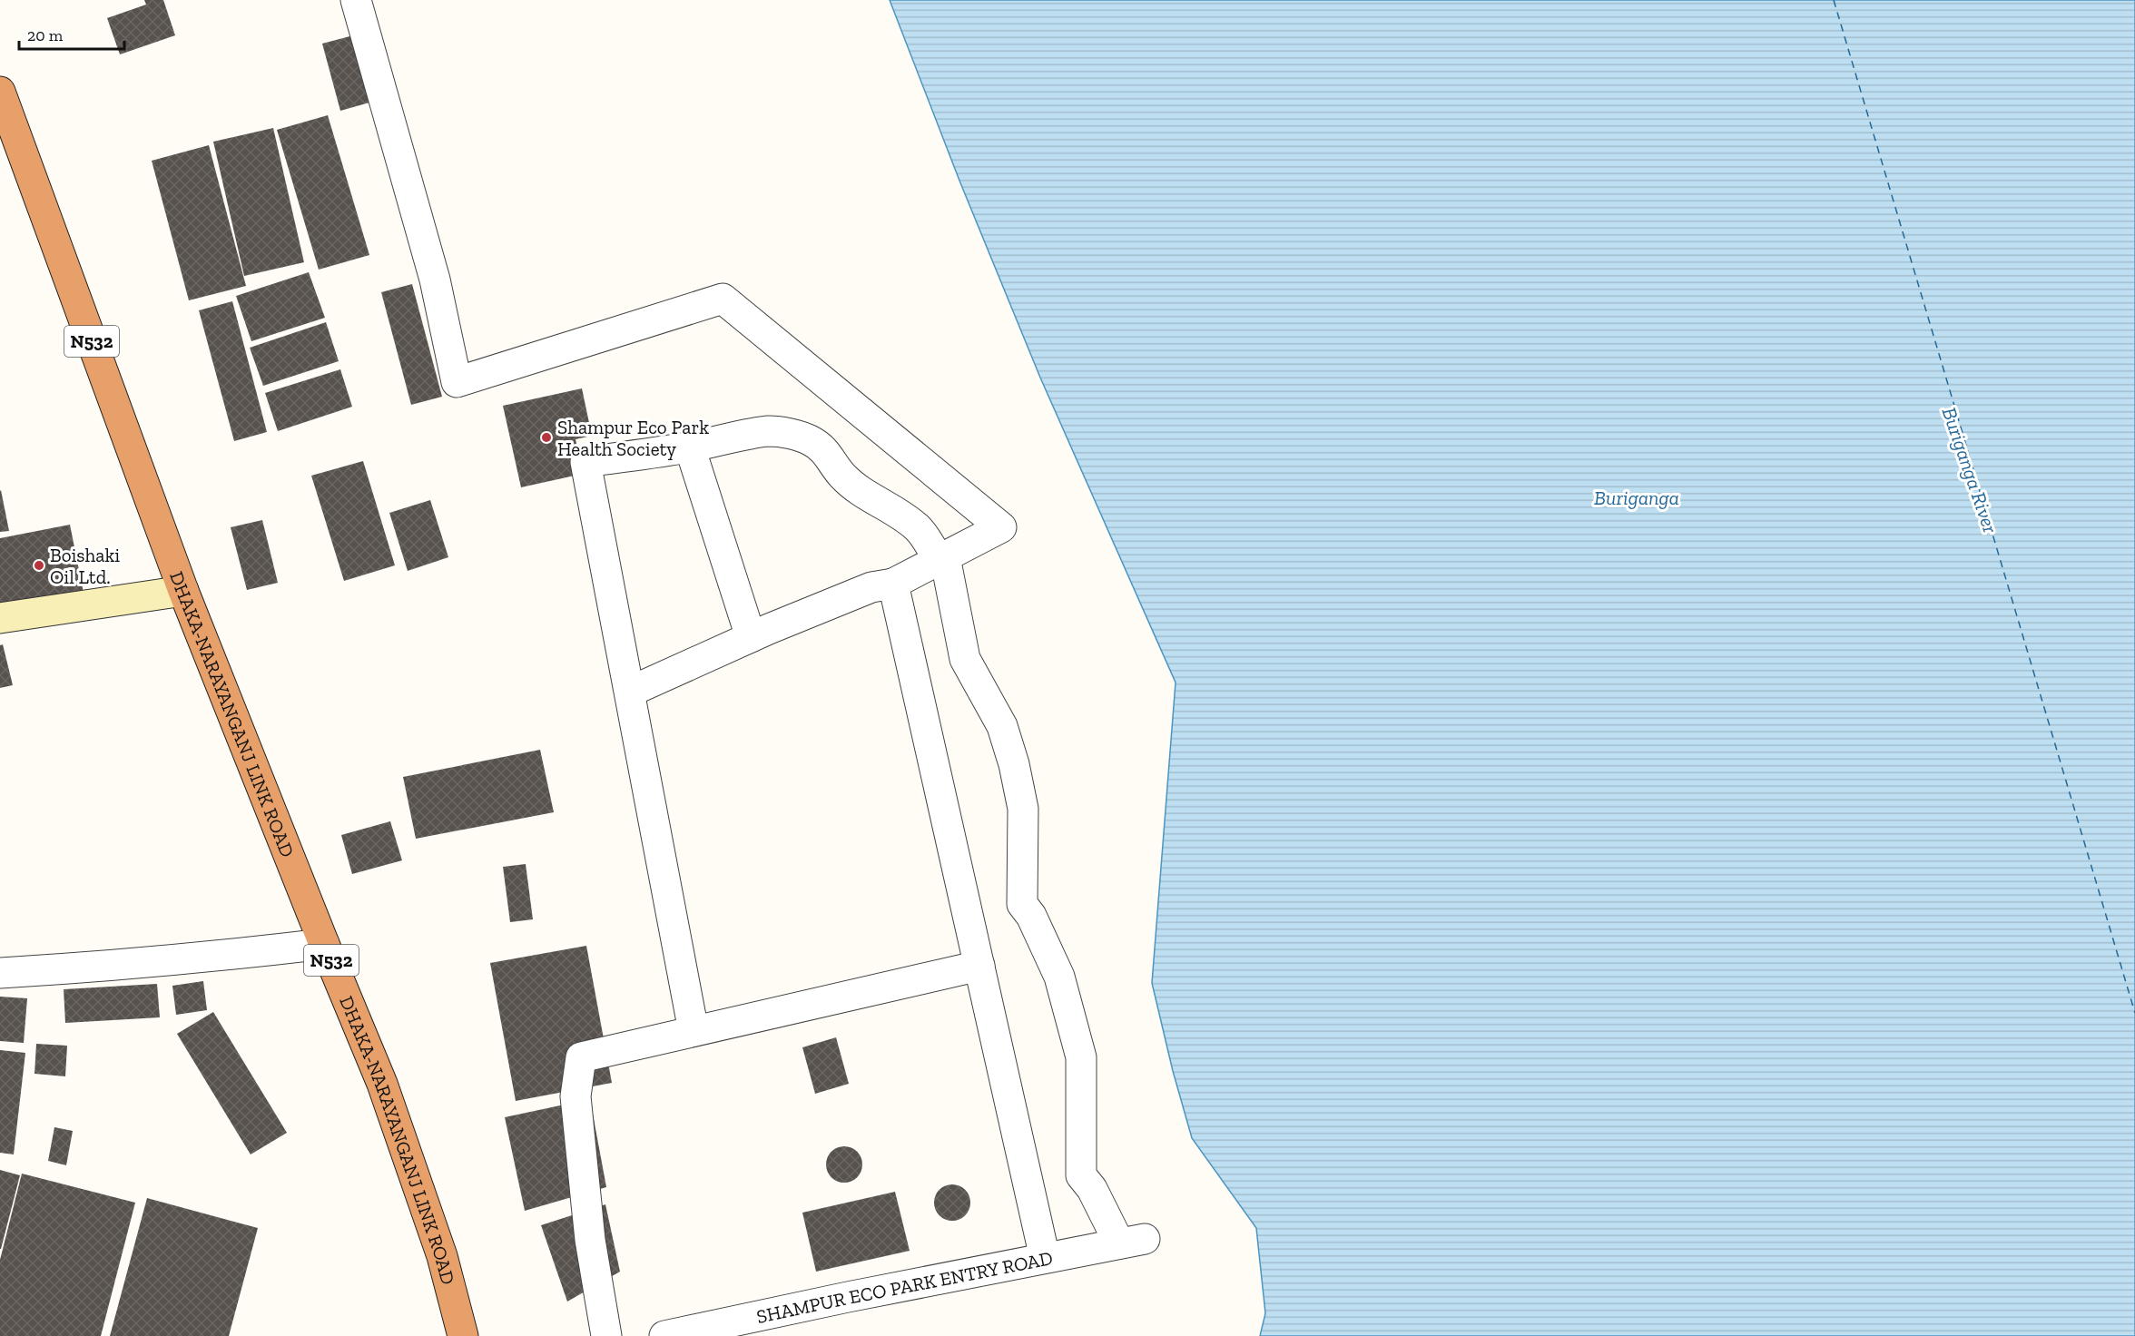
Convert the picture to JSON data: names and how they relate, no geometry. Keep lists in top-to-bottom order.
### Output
{
  "streets": {
    "highway": ["N532", "DHAKA-NARAYANGANJ LINK ROAD"],
    "street": ["SHAMPUR ECO PARK ENTRY ROAD"]
  },
  "water": ["Buriganga River", "Buriganga"],
  "places": ["Shampur Eco Park Health Society", "Boishaki Oil Ltd."],
  "scale_bar": "20 m"
}
